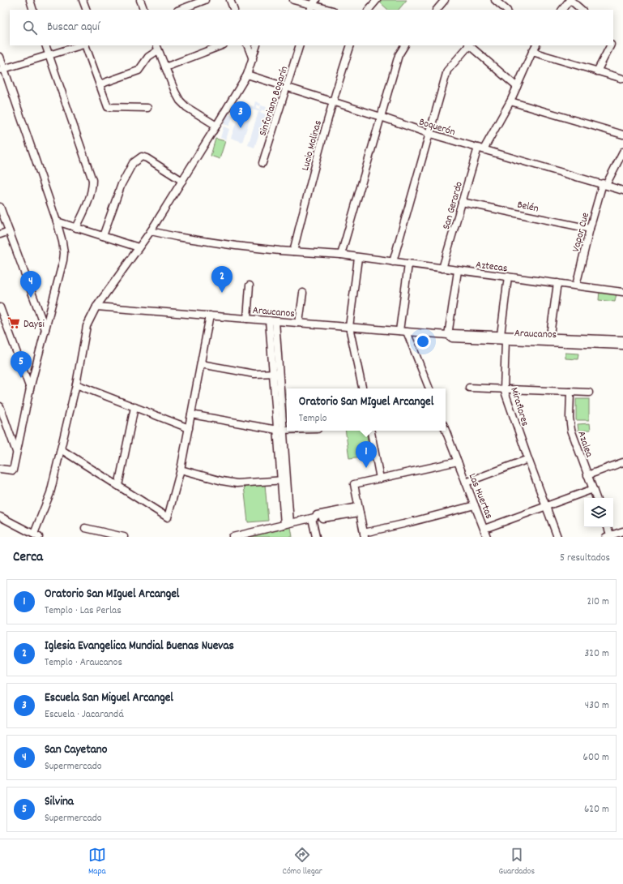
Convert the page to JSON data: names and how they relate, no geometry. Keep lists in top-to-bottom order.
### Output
{
  "streets": {
    "street": [
      "Sinforiano Bogarín",
      "Boquerón",
      "Lucio Molinas",
      "San Gerardo",
      "Belén",
      "Vapor Cue",
      "Aztecas",
      "Araucanos",
      "Miraflores",
      "Azalea",
      "Las Huertas"
    ]
  },
  "crossings": [
    ["Sinforiano Bogarín", "Boquerón"],
    ["Boquerón", "Lucio Molinas"],
    ["Boquerón", "San Gerardo"],
    ["Boquerón", "Vapor Cue"],
    ["Lucio Molinas", "Aztecas"],
    ["San Gerardo", "Belén"],
    ["San Gerardo", "Aztecas"],
    ["Belén", "Vapor Cue"],
    ["Vapor Cue", "Aztecas"],
    ["Araucanos", "Miraflores"]
  ],
  "places": {
    "supermarket": ["Daysi"]
  },
  "page": {
    "search": "Buscar aquí",
    "pins": [
      "3",
      "2",
      "4",
      "5",
      "1"
    ],
    "popup": ["Oratorio San MIguel Arcangel", "Templo"],
    "heading": ["Cerca", "5 resultados"],
    "list": [
      {
        "mark": "1",
        "name": "Oratorio San MIguel Arcangel",
        "note": "Templo · Las Perlas",
        "value": "210 m"
      },
      {
        "mark": "2",
        "name": "Iglesia Evangelica Mundial Buenas Nuevas",
        "note": "Templo · Araucanos",
        "value": "320 m"
      },
      {
        "mark": "3",
        "name": "Escuela San Miguel Arcangel",
        "note": "Escuela · Jacarandá",
        "value": "430 m"
      },
      {
        "mark": "4",
        "name": "San Cayetano",
        "note": "Supermercado",
        "value": "600 m"
      },
      {
        "mark": "5",
        "name": "Silvina",
        "note": "Supermercado",
        "value": "620 m"
      }
    ],
    "nav": ["Mapa", "Cómo llegar", "Guardados"]
  }
}
